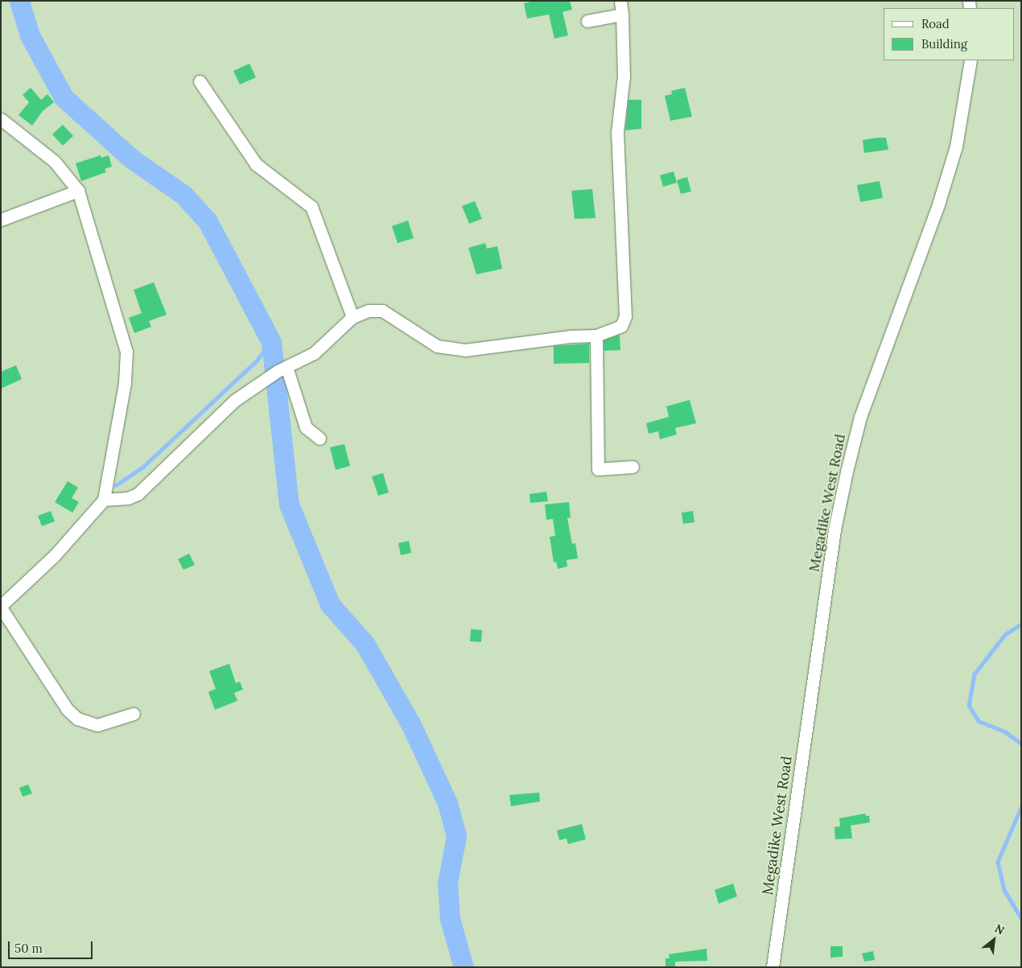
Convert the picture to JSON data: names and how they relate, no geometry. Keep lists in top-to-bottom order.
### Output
{
  "streets": {
    "street": ["Megadike West Road"]
  },
  "legend": ["Road", "Building"],
  "scale_bar": "50 m",
  "north": "top right"
}
